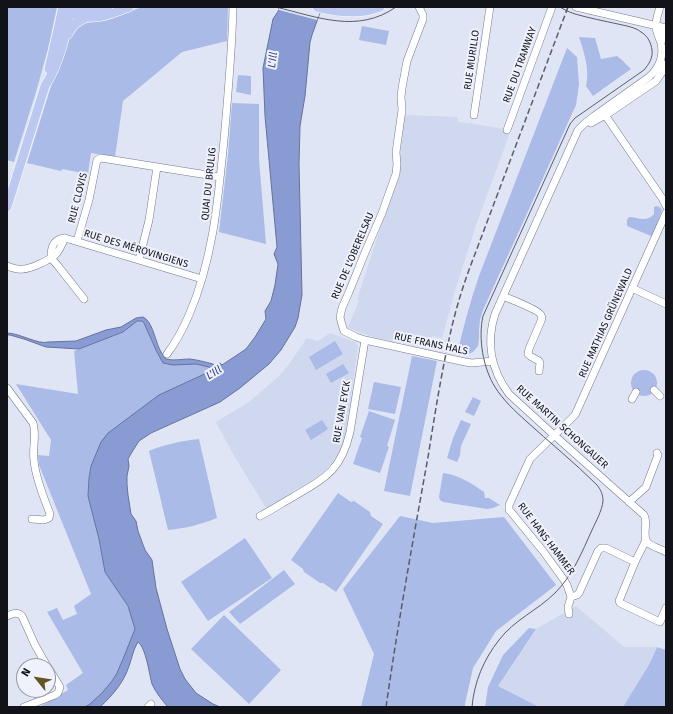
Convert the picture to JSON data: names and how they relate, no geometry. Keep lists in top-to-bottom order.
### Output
{
  "streets": {
    "street": [
      "RUE MURILLO",
      "RUE DU TRAMWAY",
      "QUAI DU BRULIG",
      "RUE CLOVIS",
      "RUE DES MÉROVINGIENS",
      "RUE DE L'OBERELSAU",
      "RUE MATHIAS GRÜNEWALD",
      "RUE FRANS HALS",
      "RUE VAN EYCK",
      "RUE MARTIN SCHONGAUER",
      "RUE HANS HAMMER"
    ]
  },
  "crossings": [
    ["QUAI DU BRULIG", "RUE DES MÉROVINGIENS"],
    ["RUE CLOVIS", "RUE DES MÉROVINGIENS"],
    ["RUE DE L'OBERELSAU", "RUE FRANS HALS"],
    ["RUE DE L'OBERELSAU", "RUE VAN EYCK"],
    ["RUE MATHIAS GRÜNEWALD", "RUE MARTIN SCHONGAUER"],
    ["RUE MATHIAS GRÜNEWALD", "RUE HANS HAMMER"],
    ["RUE FRANS HALS", "RUE VAN EYCK"],
    ["RUE FRANS HALS", "RUE MARTIN SCHONGAUER"],
    ["RUE MARTIN SCHONGAUER", "RUE HANS HAMMER"]
  ],
  "water": ["L'Ill"],
  "north": "top left"
}
